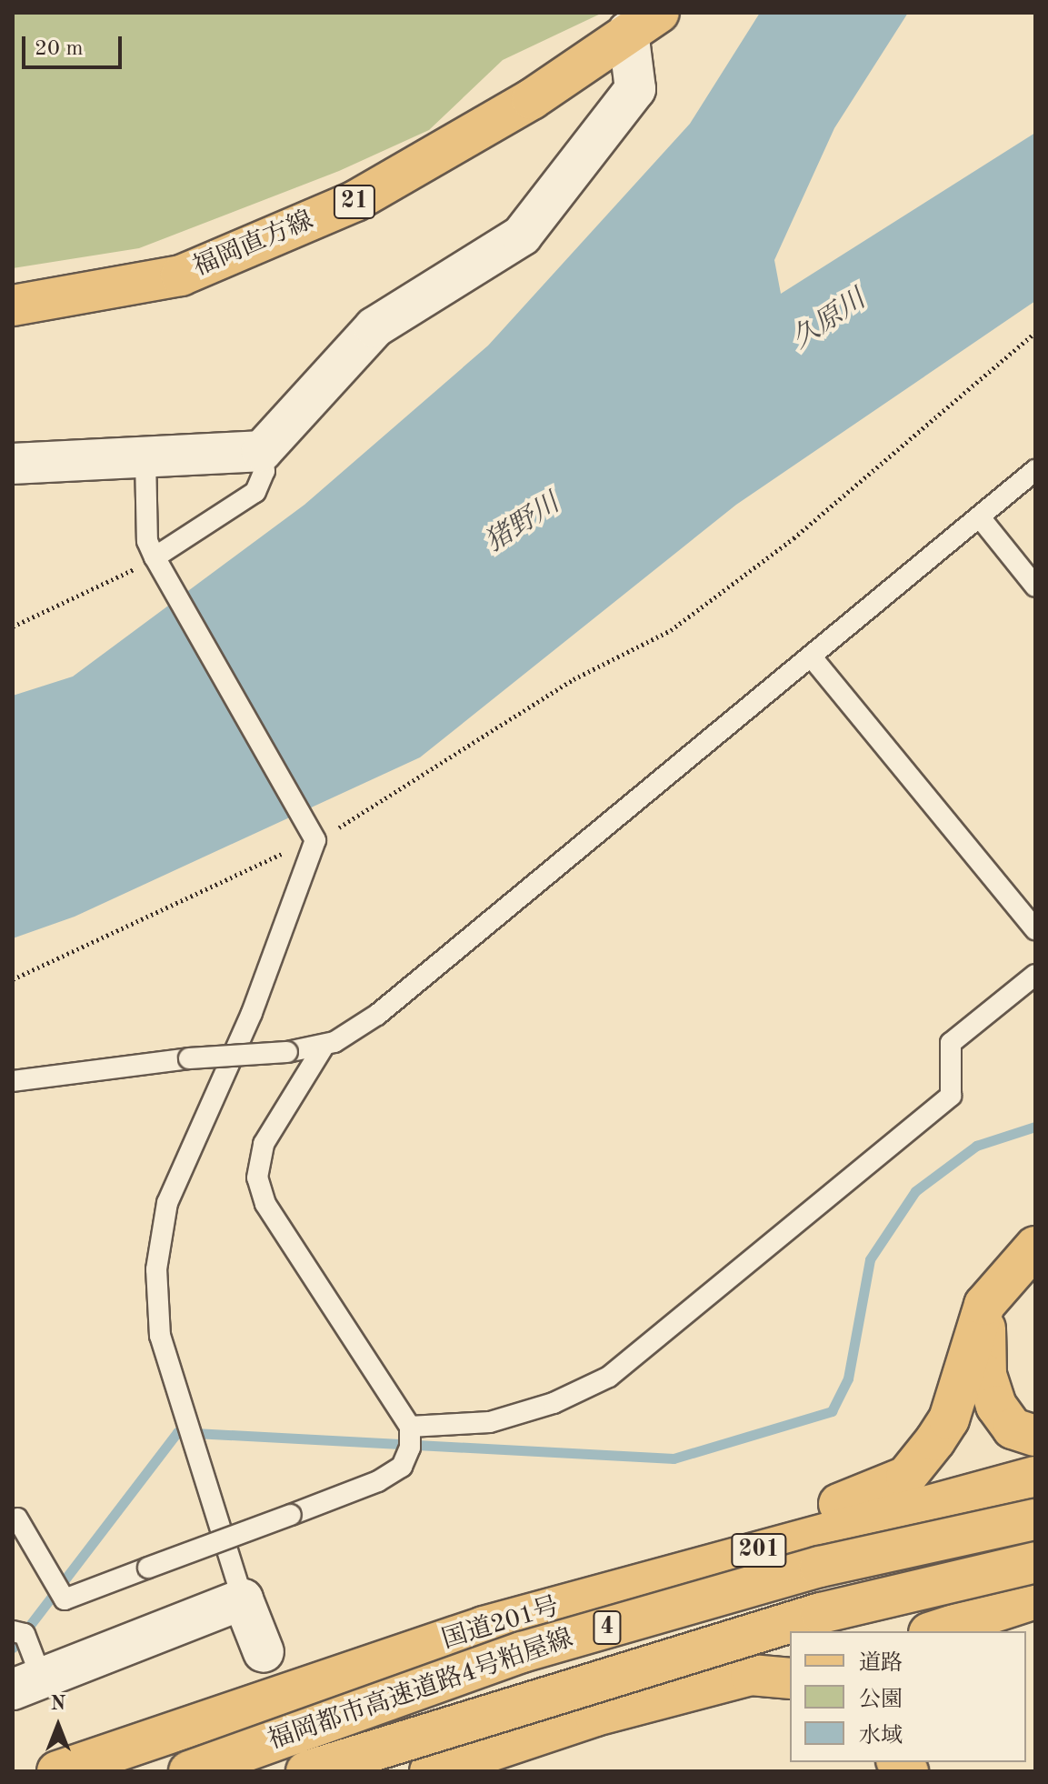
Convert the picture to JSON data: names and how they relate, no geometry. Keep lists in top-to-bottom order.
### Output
{
  "streets": {
    "main road": [
      "21",
      "福岡直方線",
      "201",
      "国道201号",
      "4",
      "福岡都市高速道路4号粕屋線"
    ]
  },
  "water": ["久原川", "猪野川"],
  "legend": ["道路", "公園", "水域"],
  "scale_bar": "20 m",
  "north": "top"
}
